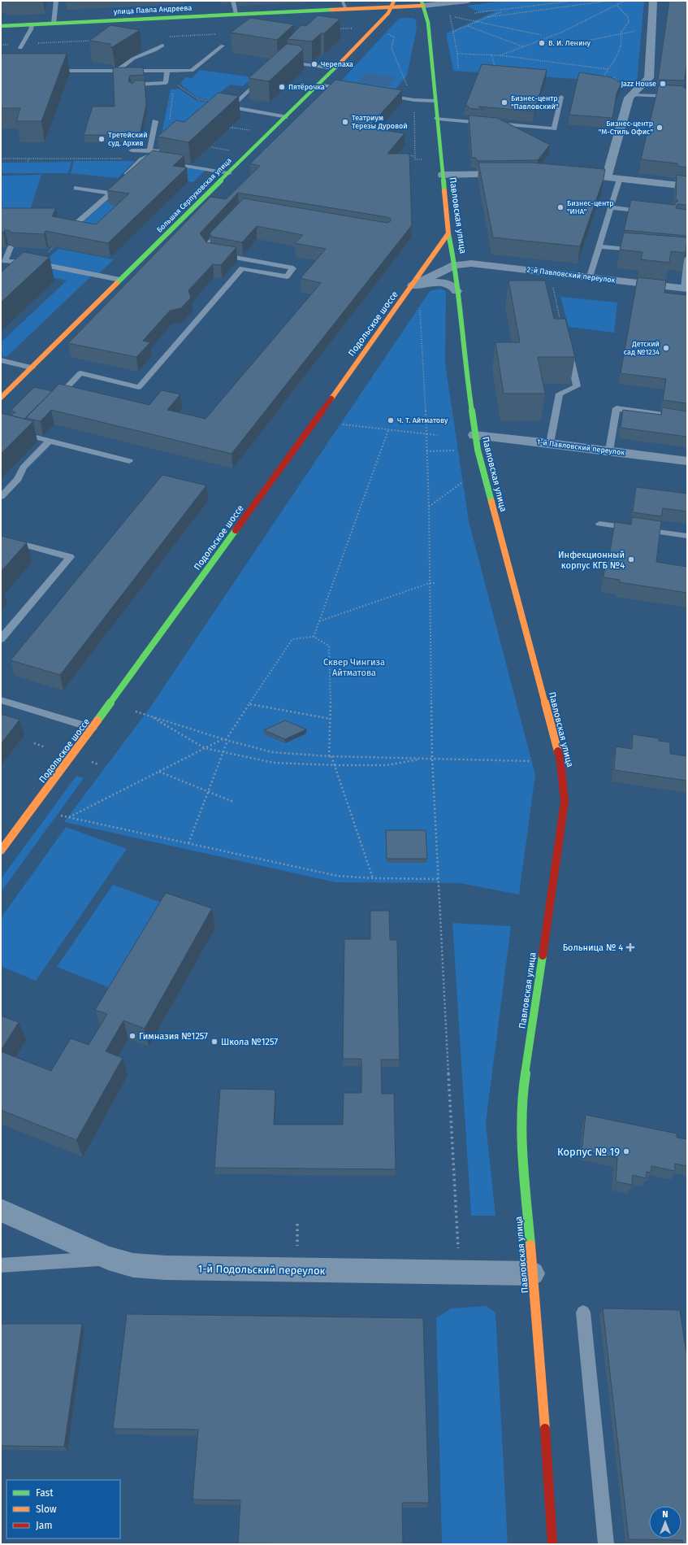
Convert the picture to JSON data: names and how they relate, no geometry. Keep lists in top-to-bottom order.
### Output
{
  "streets": {
    "street": [
      "улица Павла Андреева",
      "Большая Серпуховская улица",
      "Павловская улица",
      "2-й Павловский переулок",
      "Подольское шоссе",
      "1-й Павловский переулок",
      "1-й Подольский переулок"
    ]
  },
  "crossings": [
    ["улица Павла Андреева", "Большая Серпуховская улица"],
    ["улица Павла Андреева", "Павловская улица"],
    ["Павловская улица", "2-й Павловский переулок"],
    ["Павловская улица", "Подольское шоссе"],
    ["Павловская улица", "1-й Павловский переулок"],
    ["Павловская улица", "1-й Подольский переулок"],
    ["2-й Павловский переулок", "Подольское шоссе"]
  ],
  "parks": ["Сквер Чингиза Айтматова"],
  "places": {
    "other": [
      "В. И. Ленину",
      "Черепаха",
      "Jazz House",
      "Пятёрочка",
      "Бизнес-центр \"Павловский\"",
      "Театриум Терезы Дуровой",
      "Бизнес-центр \"М-Стиль Офис\"",
      "Третейский суд. Архив",
      "Бизнес-центр \"ИНА\"",
      "Детский сад №1234",
      "Ч. Т. Айтматову",
      "Инфекционный корпус КГБ №4",
      "Гимназия №1257",
      "Школа №1257",
      "Корпус № 19"
    ],
    "health": ["Больница № 4"]
  },
  "legend": ["Fast", "Slow", "Jam"],
  "north": "top"
}
